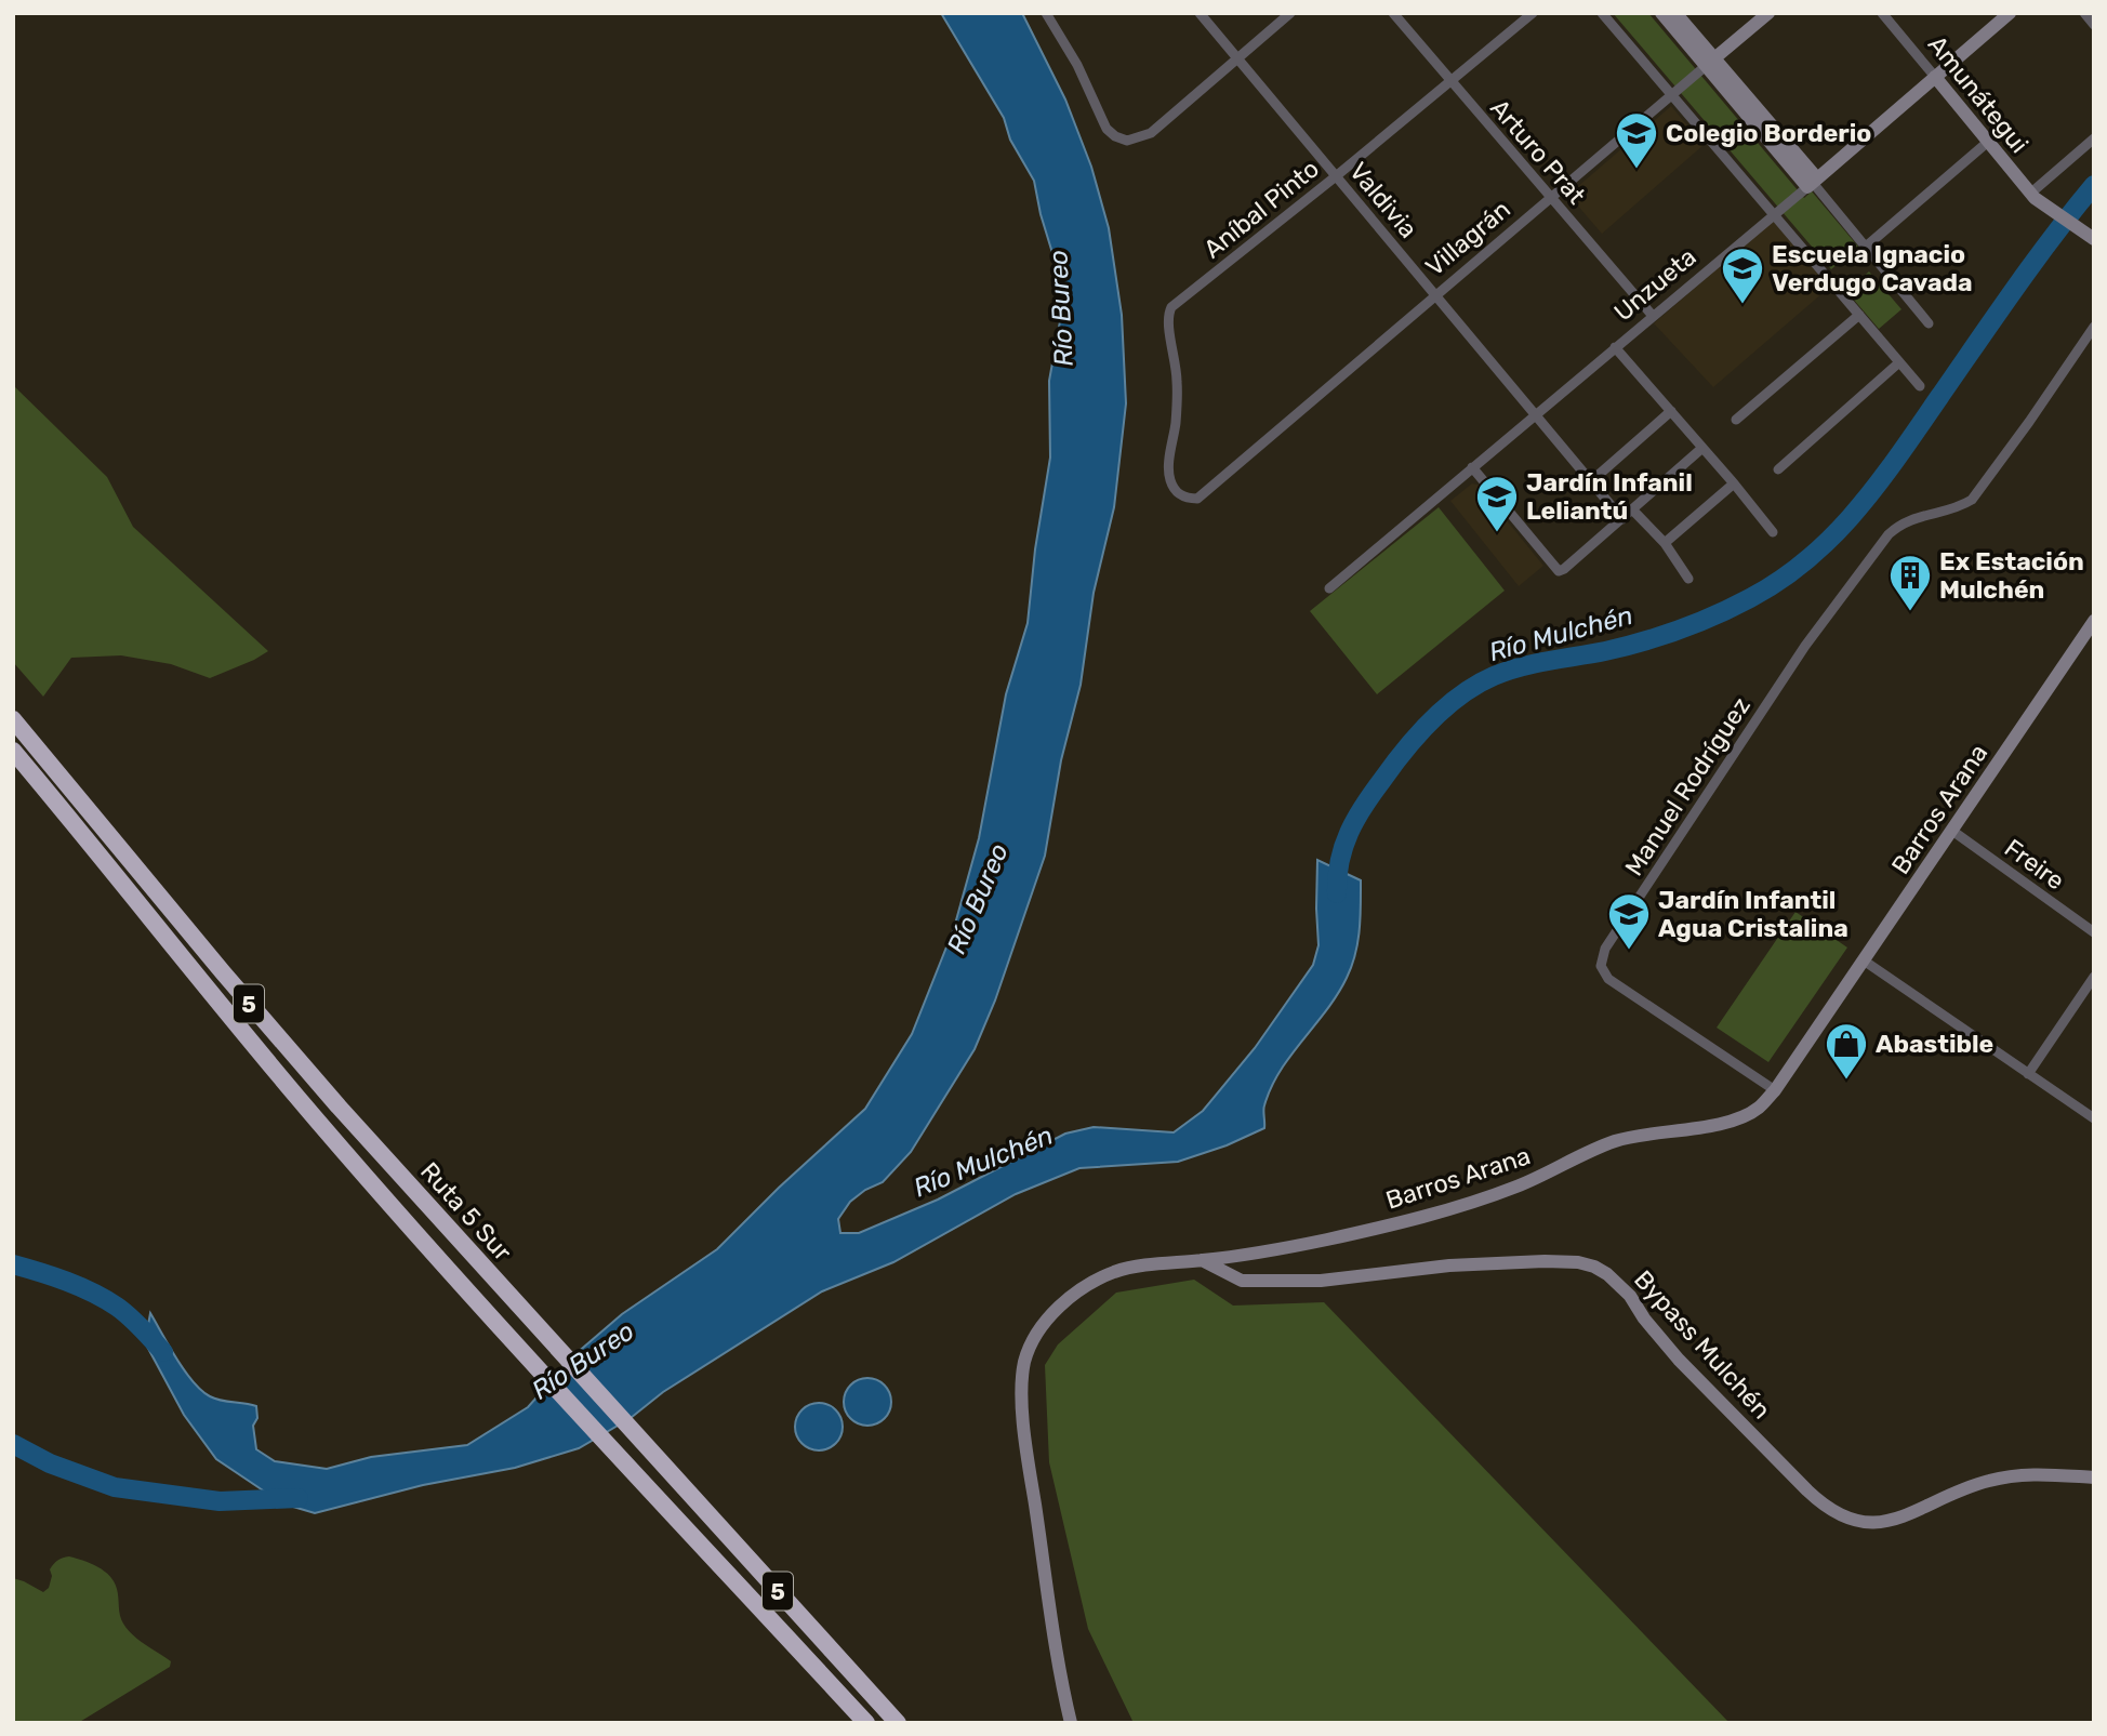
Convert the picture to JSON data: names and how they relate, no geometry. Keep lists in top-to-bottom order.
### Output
{
  "streets": {
    "highway": ["5", "Ruta 5 Sur"],
    "main road": [
      "Amunátegui",
      "Villagrán",
      "Unzueta",
      "Barros Arana",
      "Bypass Mulchén"
    ],
    "street": [
      "Arturo Prat",
      "Valdivia",
      "Aníbal Pinto",
      "Manuel Rodríguez",
      "Freire"
    ]
  },
  "crossings": [
    ["Amunátegui", "Unzueta"],
    ["Arturo Prat", "Aníbal Pinto"],
    ["Arturo Prat", "Villagrán"],
    ["Arturo Prat", "Unzueta"],
    ["Valdivia", "Aníbal Pinto"],
    ["Valdivia", "Villagrán"],
    ["Valdivia", "Unzueta"],
    ["Aníbal Pinto", "Villagrán"],
    ["Manuel Rodríguez", "Barros Arana"],
    ["Barros Arana", "Freire"],
    ["Barros Arana", "Bypass Mulchén"]
  ],
  "water": ["Río Bureo", "Río Mulchén"],
  "places": {
    "school or university": [
      "Colegio Borderio",
      "Escuela Ignacio Verdugo Cavada",
      "Jardín Infanil Leliantú",
      "Jardín Infantil Agua Cristalina"
    ],
    "building": ["Ex Estación Mulchén"],
    "shop": ["Abastible"]
  }
}
